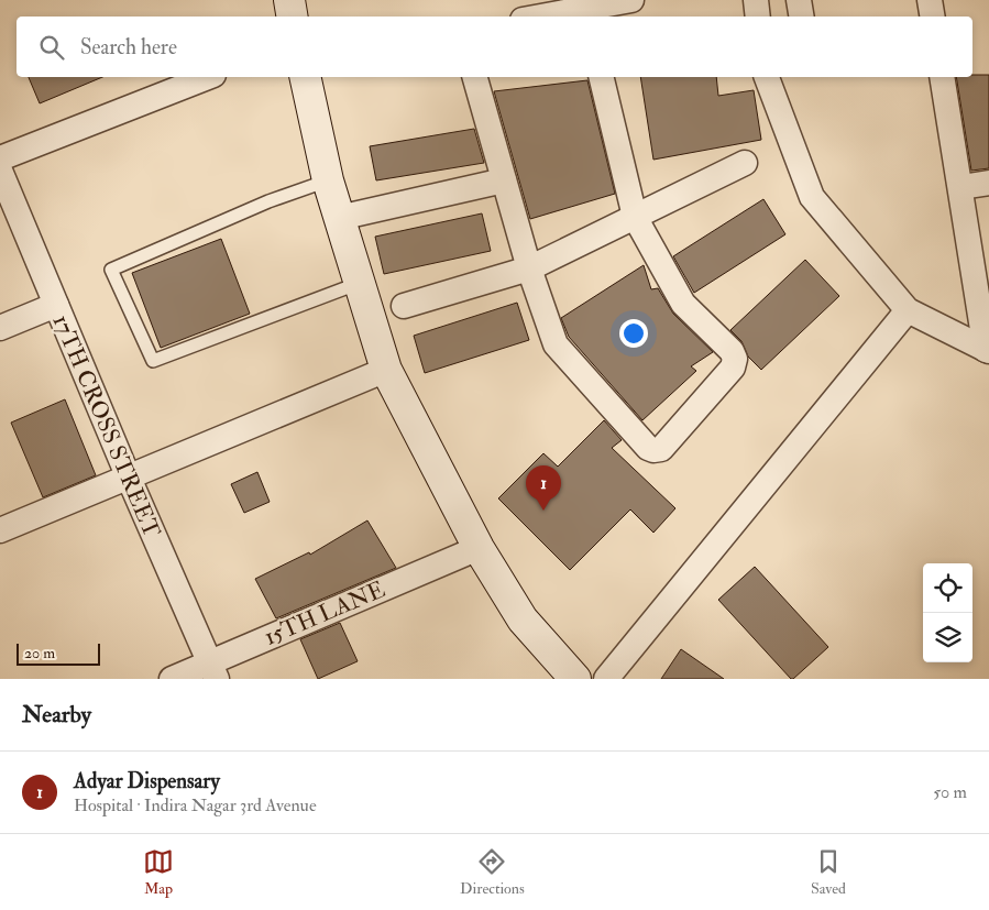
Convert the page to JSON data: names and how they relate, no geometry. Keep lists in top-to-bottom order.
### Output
{
  "streets": {
    "street": ["17TH CROSS STREET", "15TH LANE"]
  },
  "crossings": [
    ["17TH CROSS STREET", "15TH LANE"]
  ],
  "scale_bar": "20 m",
  "page": {
    "search": "Search here",
    "pins": "1",
    "scale": "20 m",
    "heading": "Nearby",
    "list": [
      {
        "mark": "1",
        "name": "Adyar Dispensary",
        "note": "Hospital · Indira Nagar 3rd Avenue",
        "value": "50 m"
      }
    ],
    "nav": ["Map", "Directions", "Saved"]
  }
}
